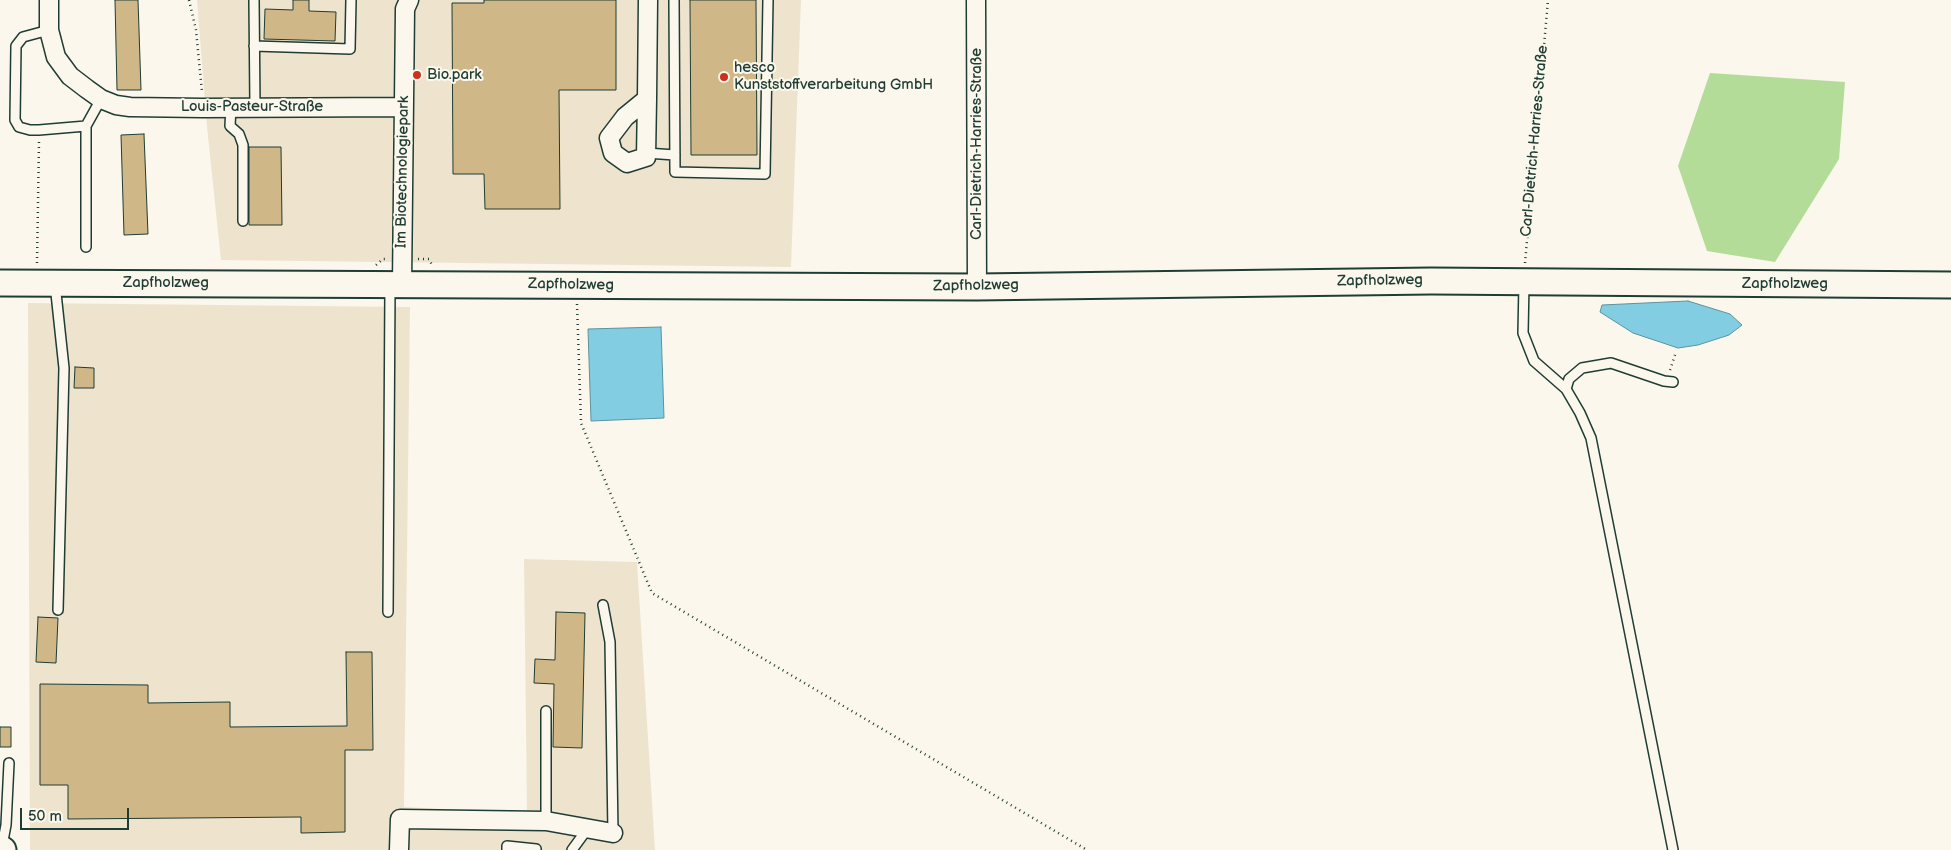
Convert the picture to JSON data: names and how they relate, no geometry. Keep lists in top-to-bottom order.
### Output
{
  "streets": {
    "street": [
      "Louis-Pasteur-Straße",
      "Carl-Dietrich-Harries-Straße",
      "Im Biotechnologiepark",
      "Zapfholzweg"
    ]
  },
  "crossings": [
    ["Louis-Pasteur-Straße", "Im Biotechnologiepark"],
    ["Carl-Dietrich-Harries-Straße", "Zapfholzweg"],
    ["Im Biotechnologiepark", "Zapfholzweg"]
  ],
  "places": ["Bio.park", "hesco Kunststoffverarbeitung GmbH"],
  "scale_bar": "50 m"
}
